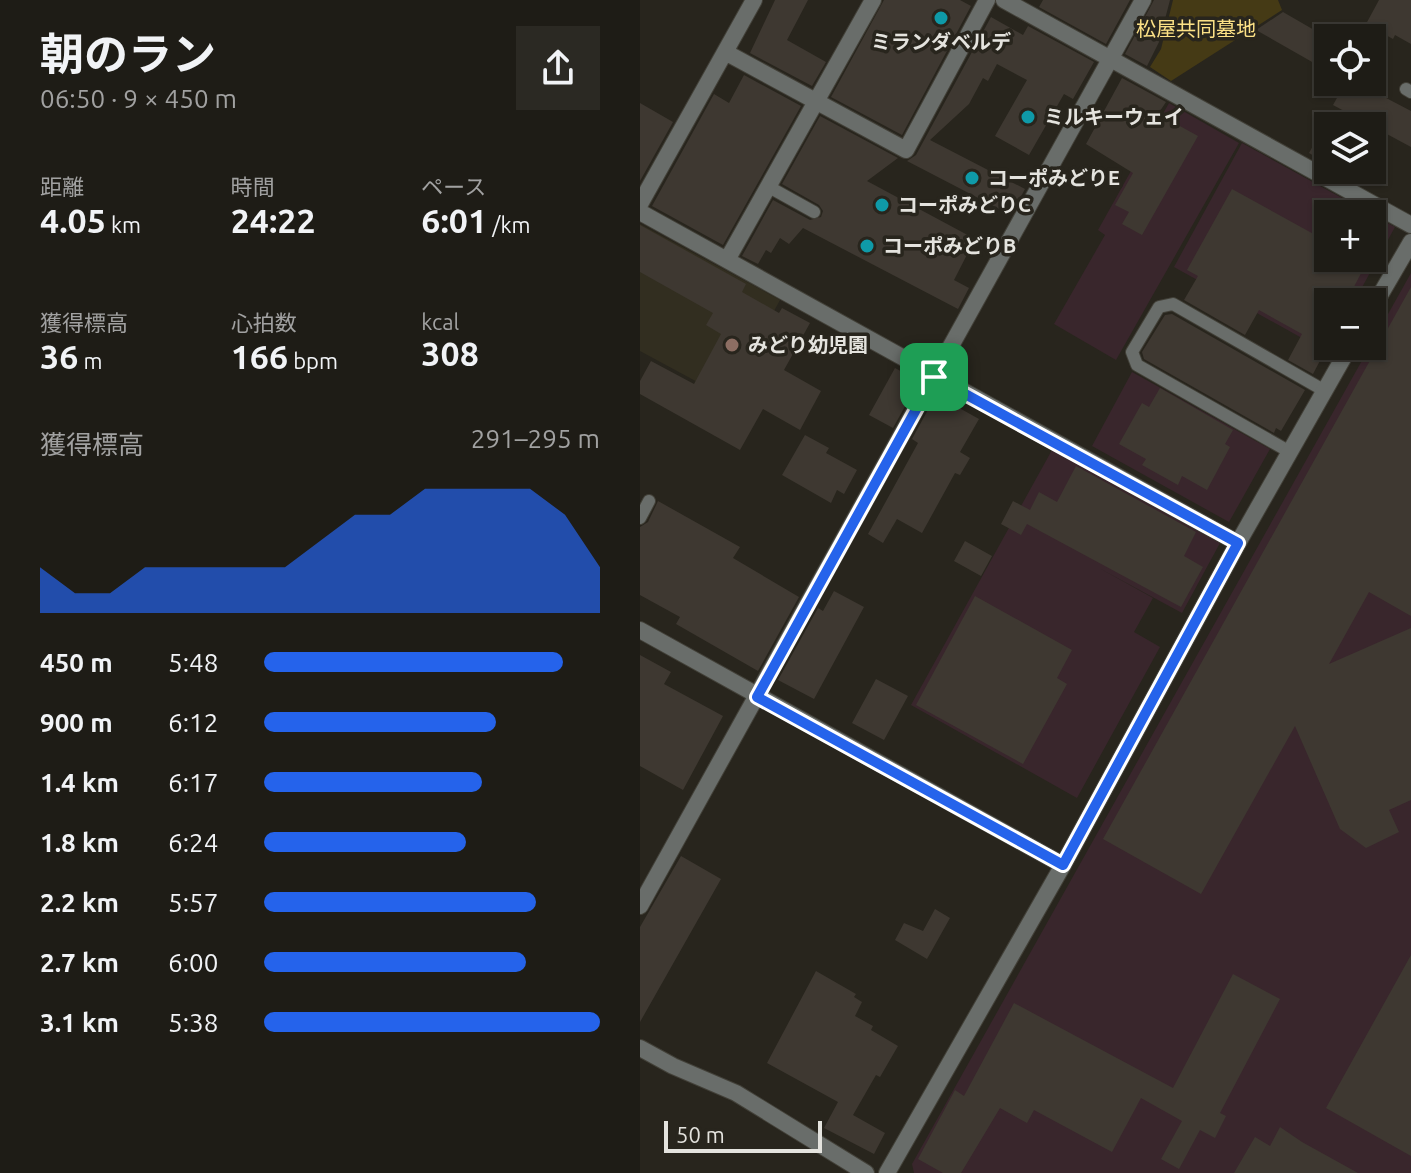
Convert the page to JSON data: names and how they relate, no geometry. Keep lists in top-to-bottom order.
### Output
{
  "parks": ["松屋共同墓地"],
  "places": [
    "ミランダベルデ",
    "ミルキーウェイ",
    "コーポみどりE",
    "コーポみどりC",
    "コーポみどりB",
    "みどり幼児園"
  ],
  "scale_bar": "50 m",
  "page": {
    "heading": ["朝のラン", "06:50 · 9 × 450 m"],
    "map_buttons": ["+", "−"],
    "stats": [
      ["距離", "4.05 km"],
      ["時間", "24:22"],
      ["ペース", "6:01 /km"],
      ["獲得標高", "36 m"],
      ["心拍数", "166 bpm"],
      ["kcal", "308"]
    ],
    "chart": ["獲得標高", "291–295 m"],
    "list": [
      {
        "name": "450 m",
        "note": "5:48"
      },
      {
        "name": "900 m",
        "note": "6:12"
      },
      {
        "name": "1.4 km",
        "note": "6:17"
      },
      {
        "name": "1.8 km",
        "note": "6:24"
      },
      {
        "name": "2.2 km",
        "note": "5:57"
      },
      {
        "name": "2.7 km",
        "note": "6:00"
      },
      {
        "name": "3.1 km",
        "note": "5:38"
      }
    ],
    "scale": "50 m"
  }
}
